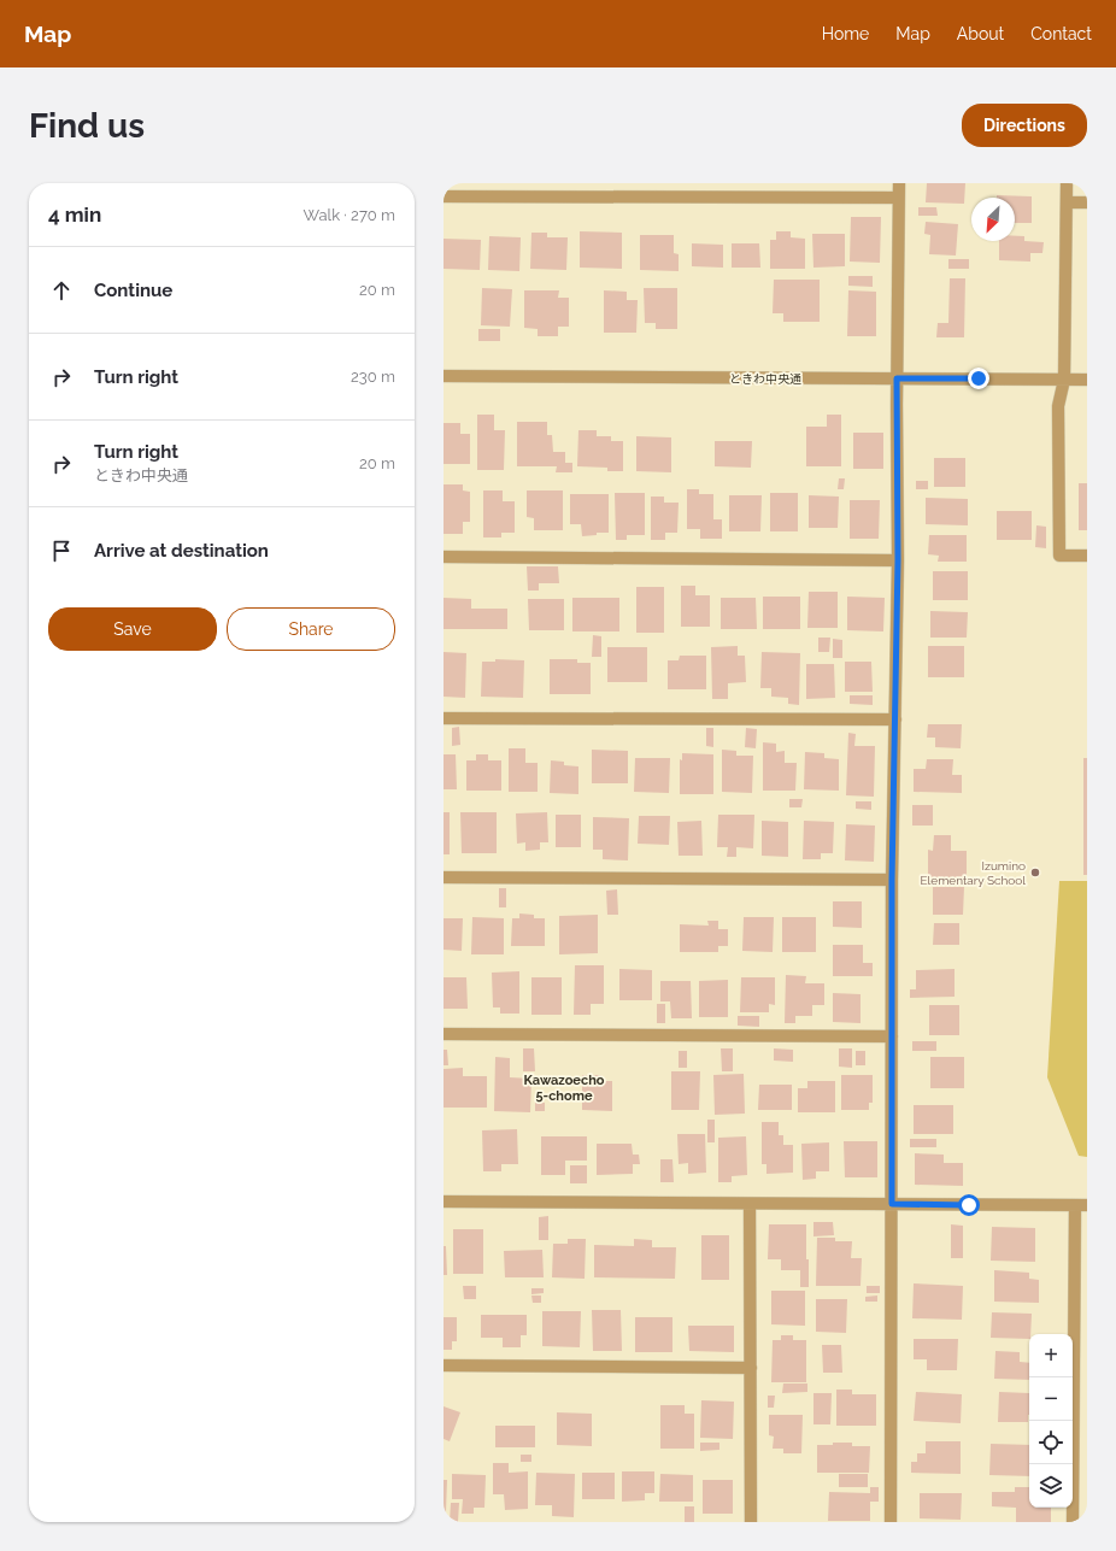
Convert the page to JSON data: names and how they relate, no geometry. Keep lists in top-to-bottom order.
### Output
{
  "streets": {
    "street": ["ときわ中央通"]
  },
  "districts": ["Kawazoecho 5-chome"],
  "places": ["Izumino Elementary School"],
  "north": "bottom left",
  "page": {
    "header": "Map",
    "nav": [
      "Home",
      "Map",
      "About",
      "Contact"
    ],
    "buttons": [
      "Directions",
      ["Save", "Share"]
    ],
    "title": "Find us",
    "heading": ["4 min", "Walk · 270 m"],
    "list": [
      ["Continue", "20 m"],
      ["Turn right", "230 m"],
      ["Turn right", "ときわ中央通", "20 m"],
      "Arrive at destination"
    ],
    "map_buttons": ["+", "−"]
  }
}
